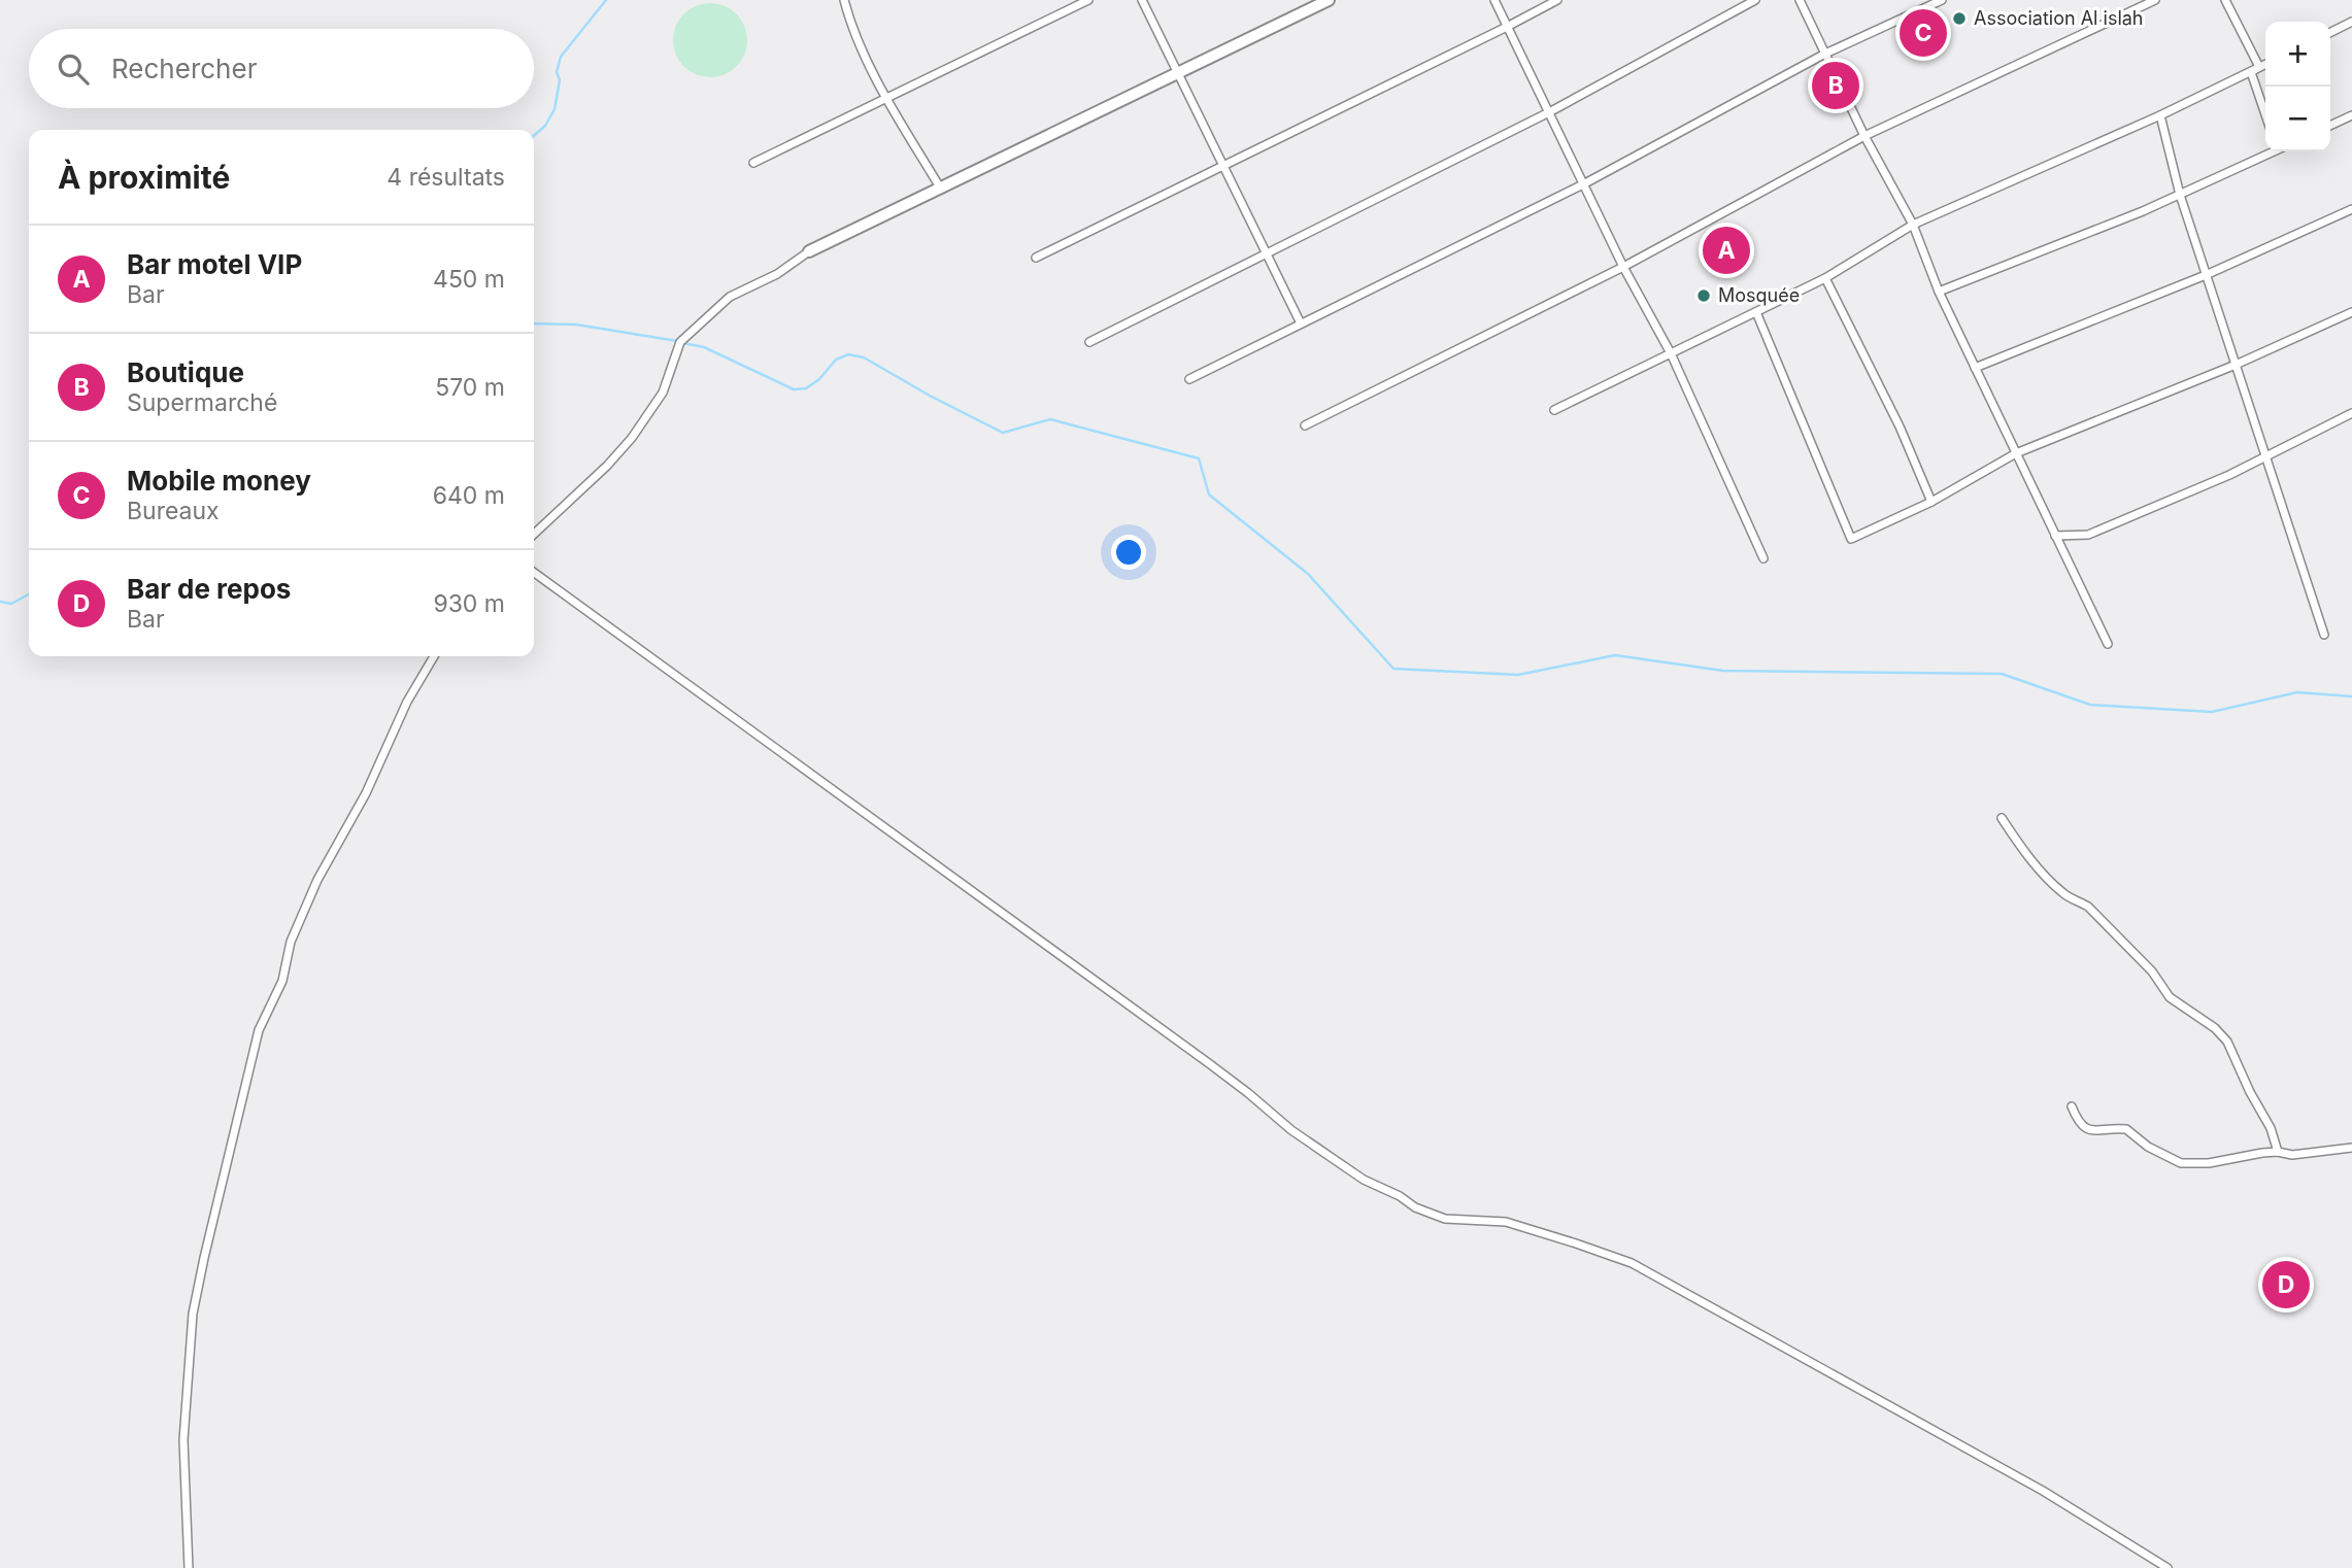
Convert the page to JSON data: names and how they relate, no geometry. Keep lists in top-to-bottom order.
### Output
{
  "places": ["Association Al islah", "Mosquée"],
  "page": {
    "pins": [
      "C",
      "B",
      "A",
      "D"
    ],
    "map_buttons": ["+", "−"],
    "search": "Rechercher",
    "heading": ["À proximité", "4 résultats"],
    "list": [
      {
        "mark": "A",
        "name": "Bar motel VIP",
        "note": "Bar",
        "value": "450 m"
      },
      {
        "mark": "B",
        "name": "Boutique",
        "note": "Supermarché",
        "value": "570 m"
      },
      {
        "mark": "C",
        "name": "Mobile money",
        "note": "Bureaux",
        "value": "640 m"
      },
      {
        "mark": "D",
        "name": "Bar de repos",
        "note": "Bar",
        "value": "930 m"
      }
    ]
  }
}
